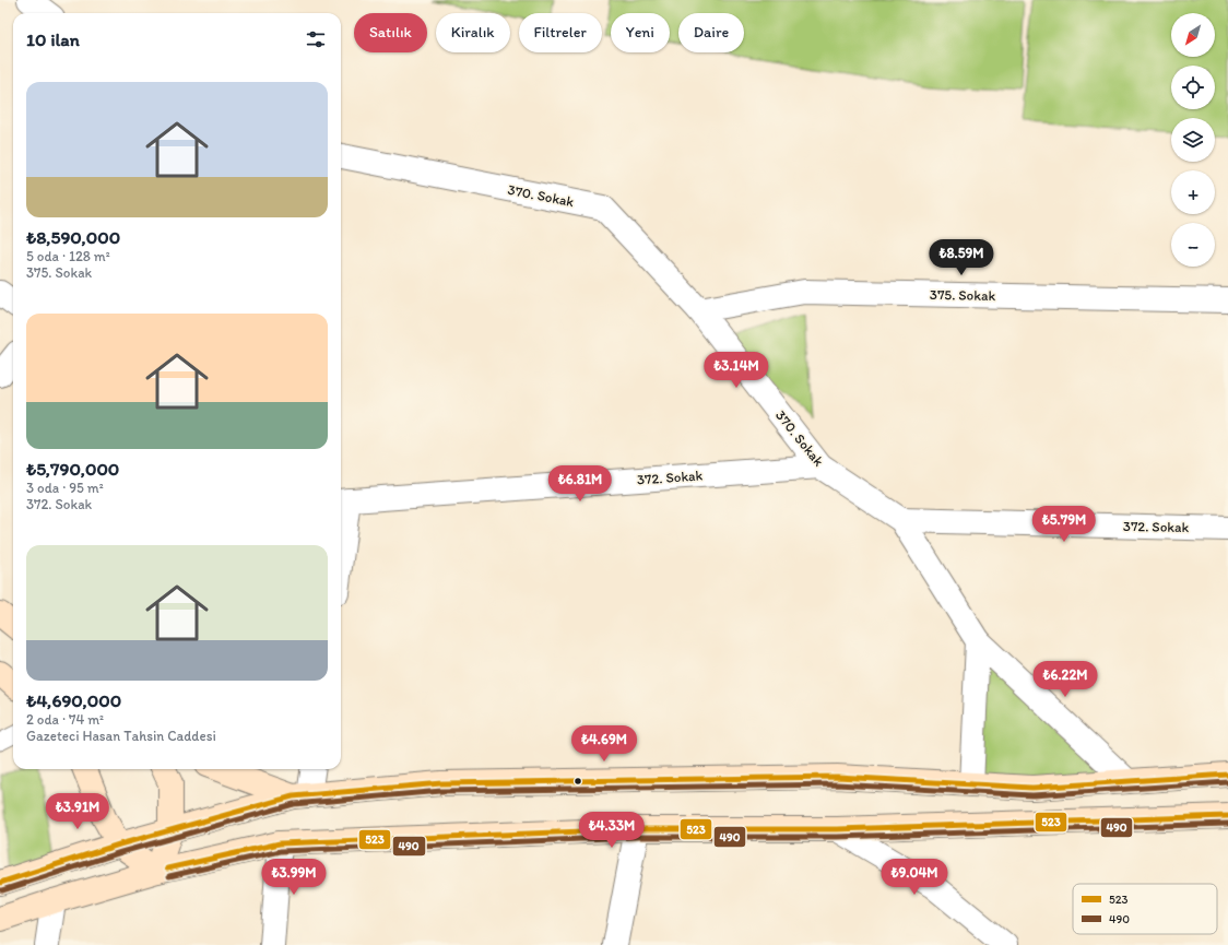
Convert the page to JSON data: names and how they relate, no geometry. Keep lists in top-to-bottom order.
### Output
{
  "streets": {
    "street": ["370. Sokak", "375. Sokak", "372. Sokak"]
  },
  "crossings": [
    ["370. Sokak", "375. Sokak"],
    ["370. Sokak", "372. Sokak"]
  ],
  "lines": ["transit line 523", "transit line 490"],
  "legend": ["523", "490"],
  "north": "bottom left",
  "page": {
    "map_buttons": ["+", "−"],
    "chip": [
      "Satılık",
      "Kiralık",
      "Filtreler",
      "Yeni",
      "Daire"
    ],
    "heading": "10 ilan",
    "list": [
      {
        "name": "₺8,590,000",
        "note": "5 oda · 128 m² · 375. Sokak"
      },
      {
        "name": "₺5,790,000",
        "note": "3 oda · 95 m² · 372. Sokak"
      },
      {
        "name": "₺4,690,000",
        "note": "2 oda · 74 m² · Gazeteci Hasan Tahsin Caddesi"
      }
    ],
    "price": [
      "₺8.59M",
      "₺3.14M",
      "₺6.81M",
      "₺5.79M",
      "₺6.22M",
      "₺4.69M",
      "₺3.91M",
      "₺4.33M",
      "₺3.99M",
      "₺9.04M"
    ]
  }
}
